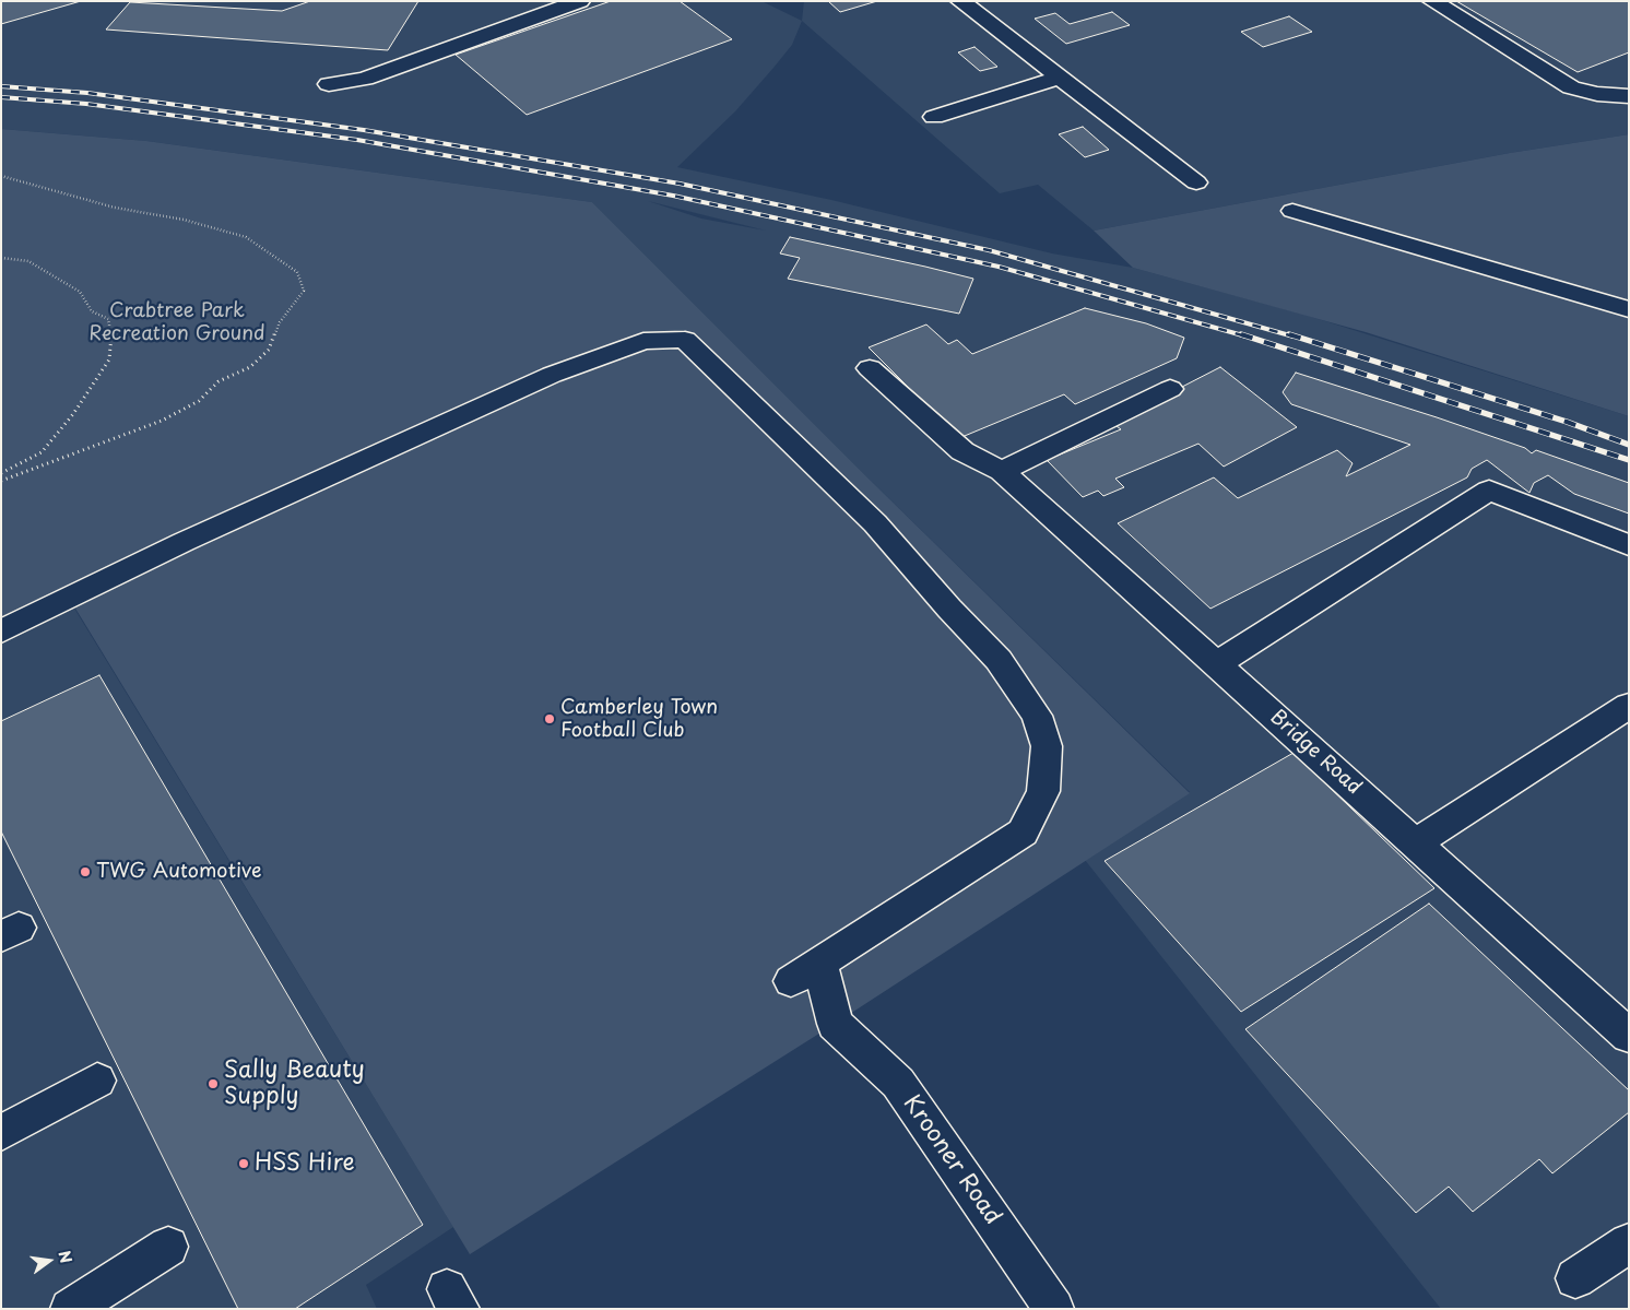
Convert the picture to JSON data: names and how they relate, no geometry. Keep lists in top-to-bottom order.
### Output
{
  "streets": {
    "street": ["Bridge Road", "Krooner Road"]
  },
  "parks": ["Crabtree Park Recreation Ground"],
  "places": [
    "Camberley Town Football Club",
    "TWG Automotive",
    "Sally Beauty Supply",
    "HSS Hire"
  ],
  "north": "right"
}
